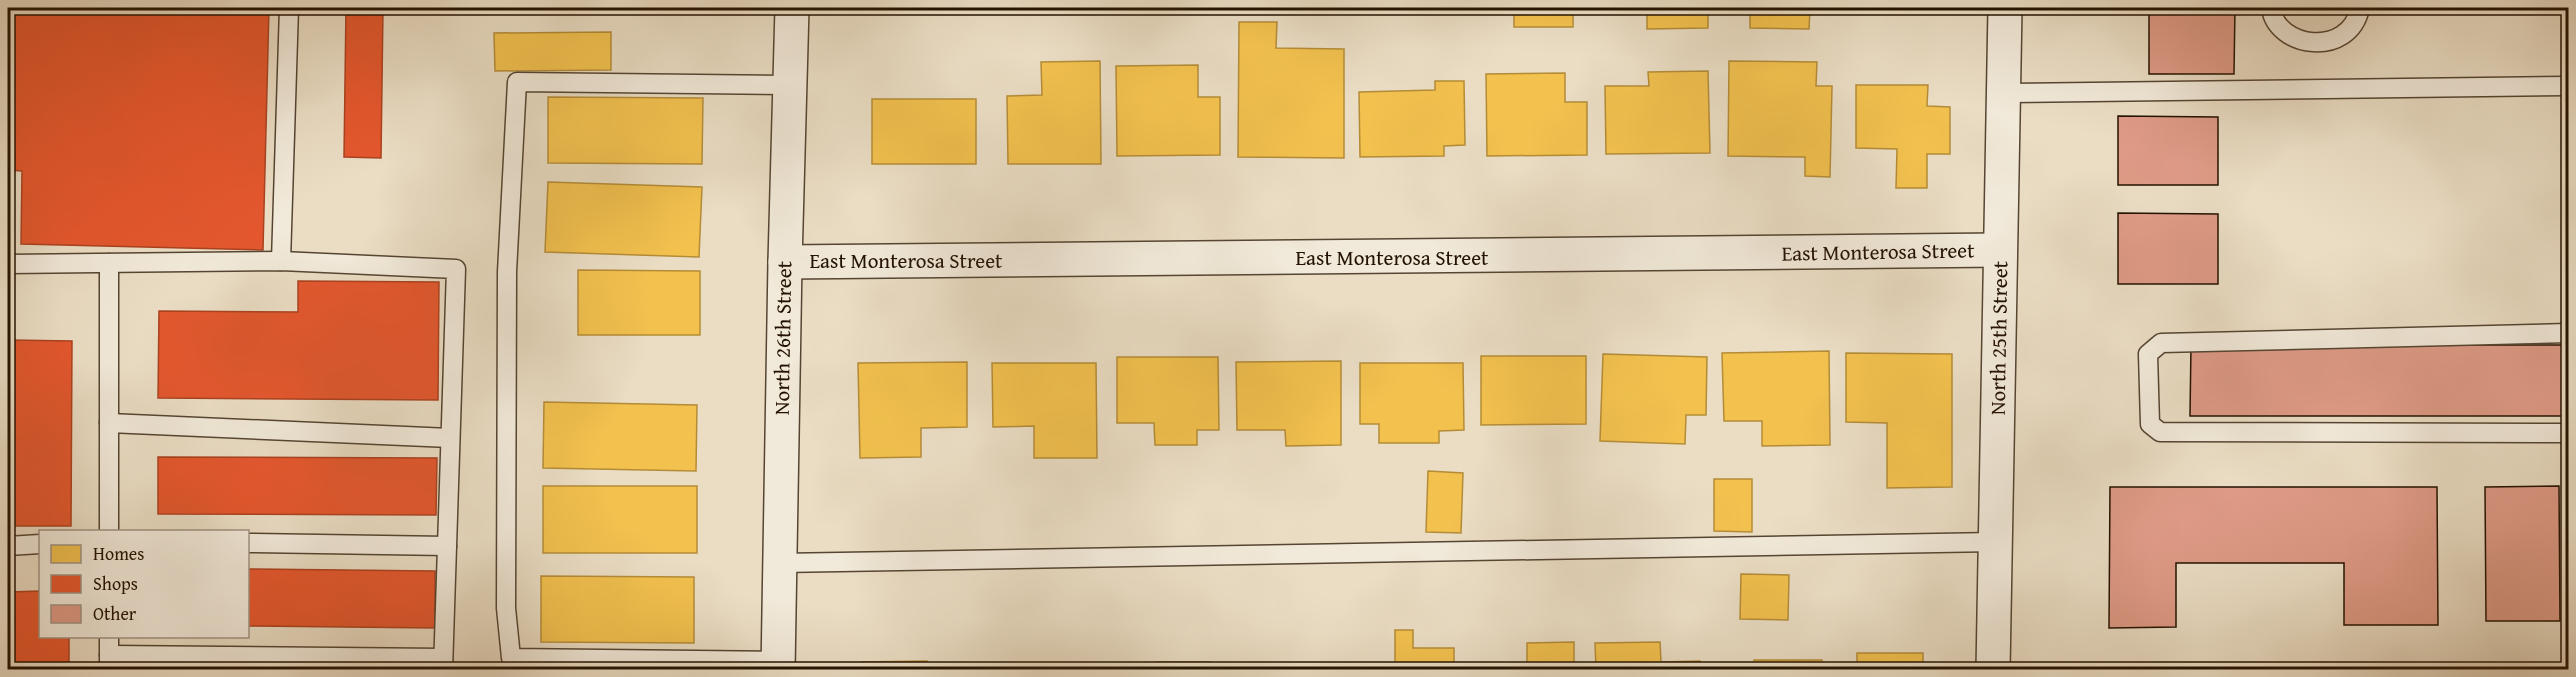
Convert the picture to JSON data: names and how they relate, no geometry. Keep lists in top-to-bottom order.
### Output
{
  "streets": {
    "street": ["East Monterosa Street", "North 26th Street", "North 25th Street"]
  },
  "crossings": [
    ["East Monterosa Street", "North 26th Street"],
    ["East Monterosa Street", "North 25th Street"]
  ],
  "legend": ["Homes", "Shops", "Other"]
}
